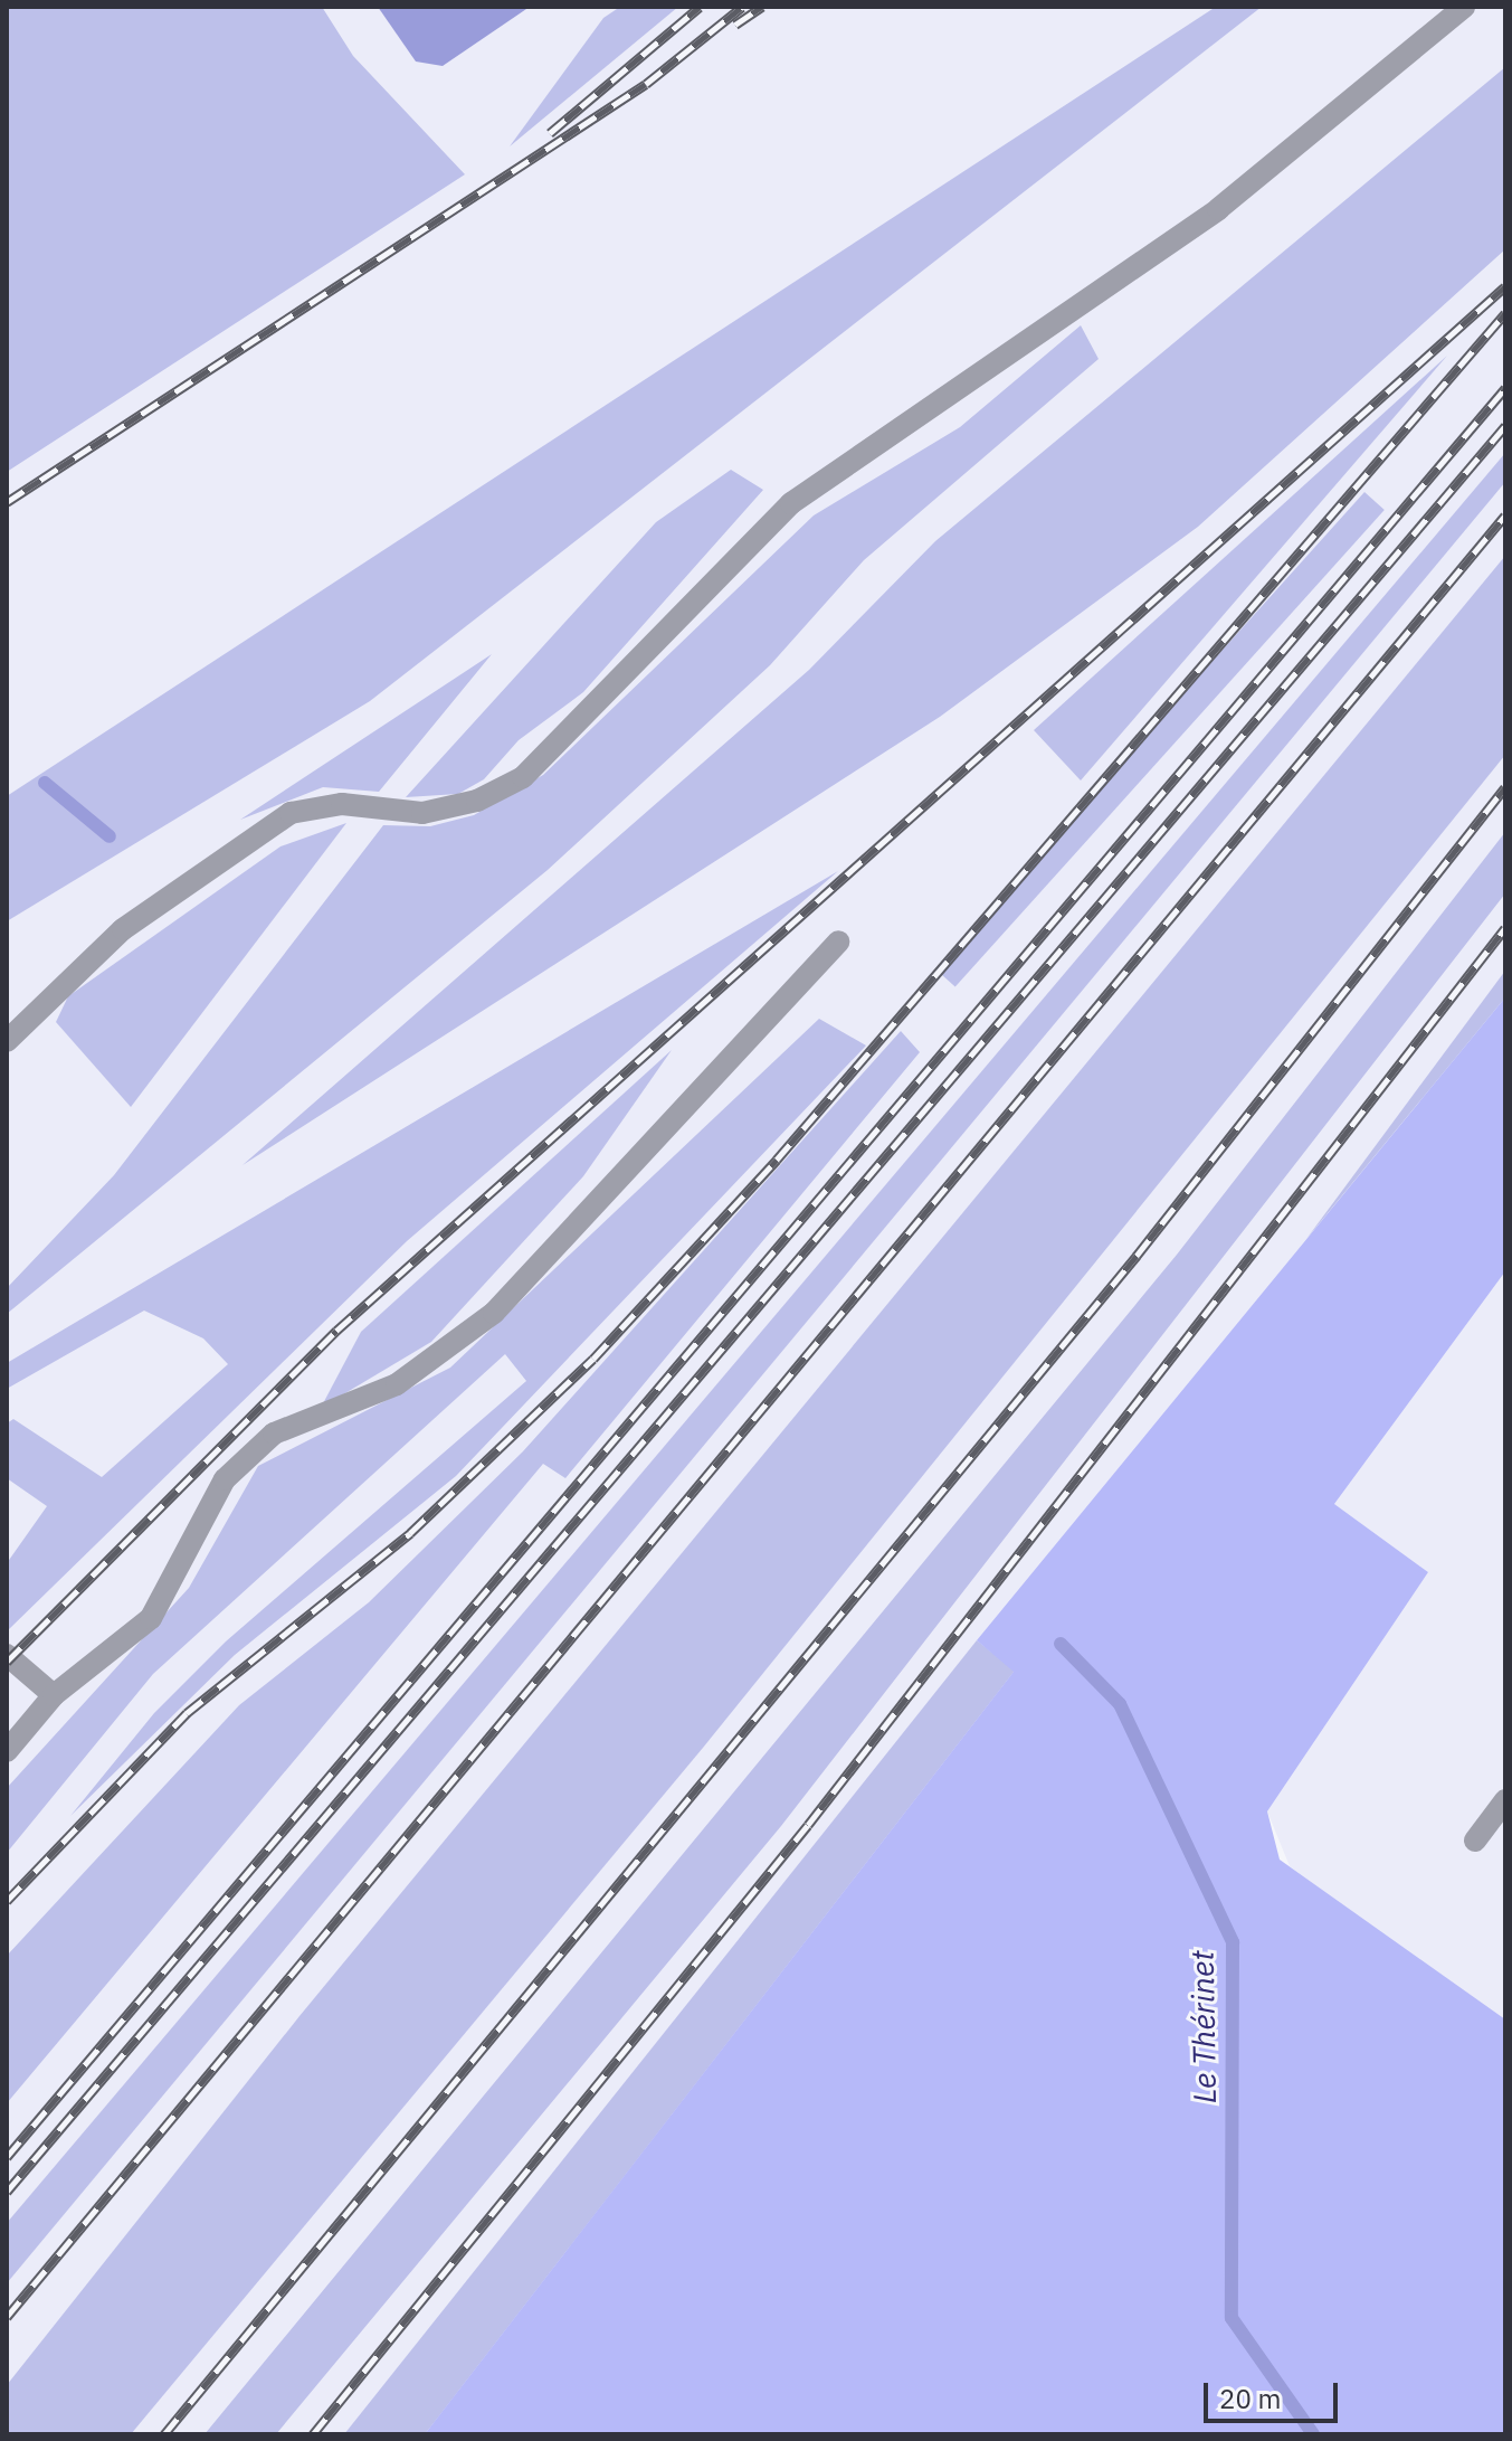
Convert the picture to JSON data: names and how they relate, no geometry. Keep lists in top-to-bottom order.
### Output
{
  "water": ["Le Thérinet"],
  "scale_bar": "20 m"
}
